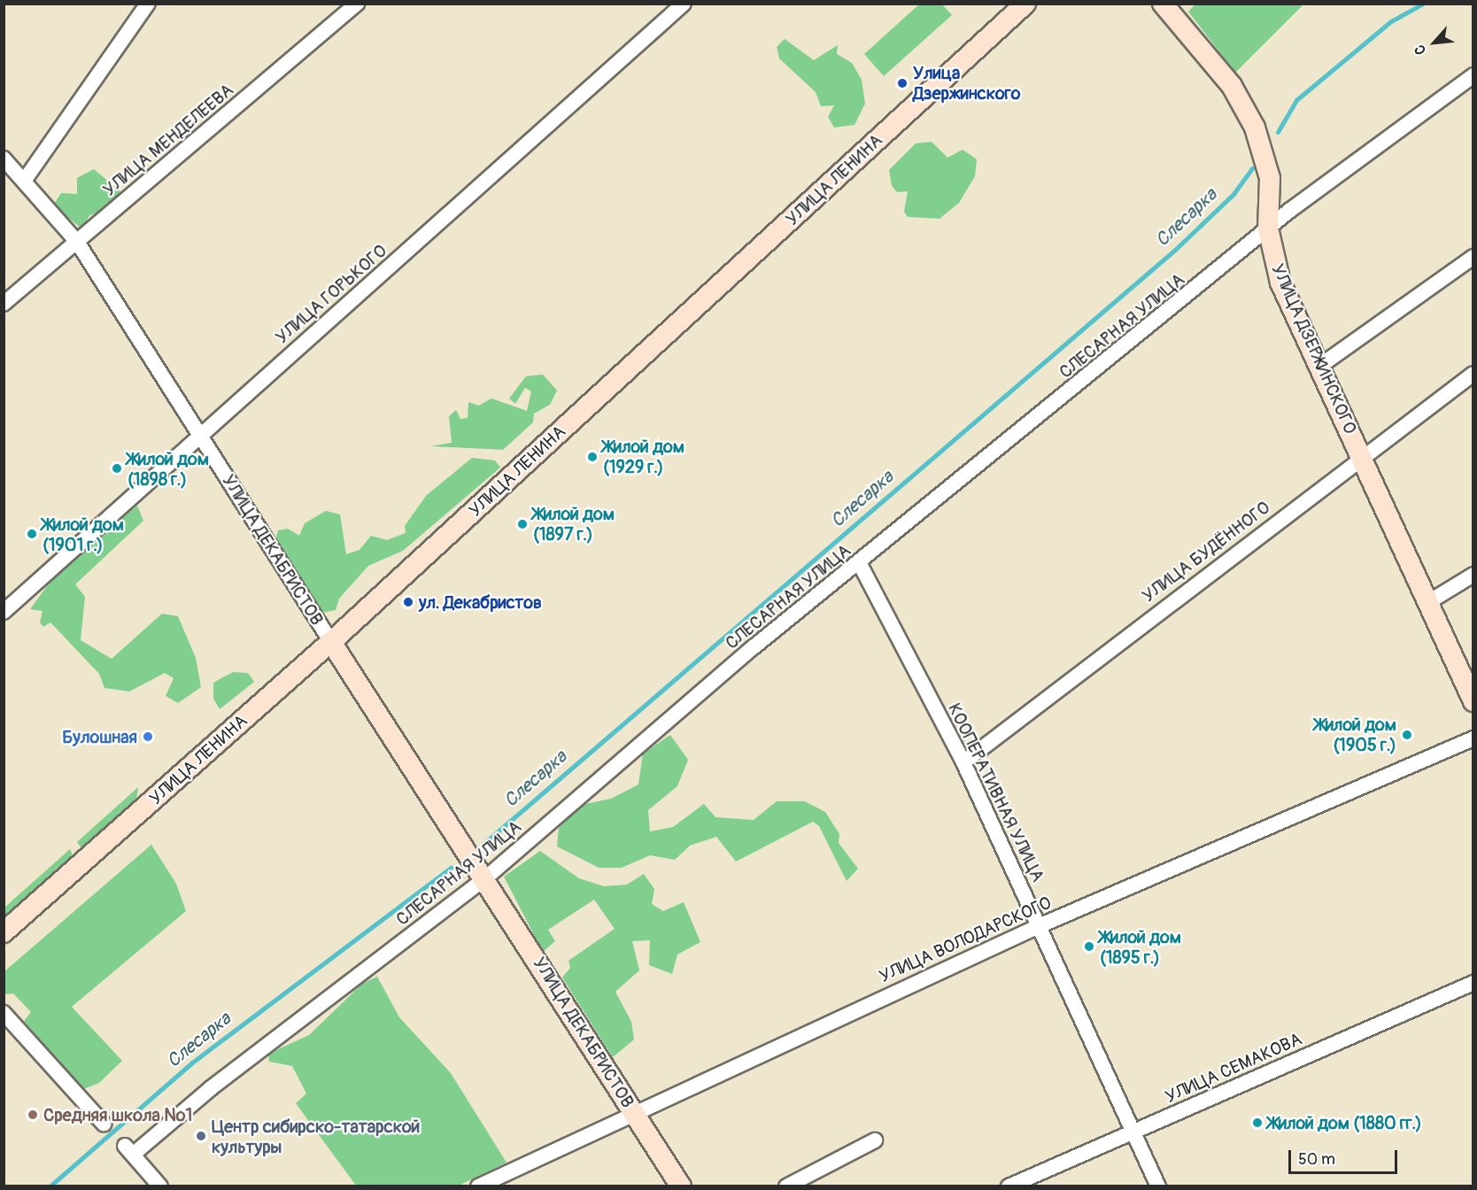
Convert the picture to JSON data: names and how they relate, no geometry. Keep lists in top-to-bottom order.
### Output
{
  "streets": {
    "main road": ["УЛИЦА ЛЕНИНА", "УЛИЦА ДЗЕРЖИНСКОГО", "УЛИЦА ДЕКАБРИСТОВ"],
    "street": [
      "УЛИЦА МЕНДЕЛЕЕВА",
      "УЛИЦА ГОРЬКОГО",
      "СЛЕСАРНАЯ УЛИЦА",
      "УЛИЦА БУДЁННОГО",
      "КООПЕРАТИВНАЯ УЛИЦА",
      "УЛИЦА ВОЛОДАРСКОГО",
      "УЛИЦА СЕМАКОВА"
    ]
  },
  "crossings": [
    ["УЛИЦА МЕНДЕЛЕЕВА", "УЛИЦА ДЕКАБРИСТОВ"],
    ["УЛИЦА ЛЕНИНА", "УЛИЦА ДЕКАБРИСТОВ"],
    ["УЛИЦА ГОРЬКОГО", "УЛИЦА ДЕКАБРИСТОВ"],
    ["СЛЕСАРНАЯ УЛИЦА", "УЛИЦА ДЗЕРЖИНСКОГО"],
    ["СЛЕСАРНАЯ УЛИЦА", "УЛИЦА ДЕКАБРИСТОВ"],
    ["СЛЕСАРНАЯ УЛИЦА", "КООПЕРАТИВНАЯ УЛИЦА"],
    ["УЛИЦА ДЗЕРЖИНСКОГО", "УЛИЦА БУДЁННОГО"],
    ["УЛИЦА ДЕКАБРИСТОВ", "УЛИЦА ВОЛОДАРСКОГО"],
    ["УЛИЦА БУДЁННОГО", "КООПЕРАТИВНАЯ УЛИЦА"],
    ["КООПЕРАТИВНАЯ УЛИЦА", "УЛИЦА ВОЛОДАРСКОГО"],
    ["КООПЕРАТИВНАЯ УЛИЦА", "УЛИЦА СЕМАКОВА"]
  ],
  "water": ["Слесарка"],
  "places": [
    "Улица Дзержинского",
    "Жилой дом (1929 г.)",
    "Жилой дом (1898 г.)",
    "Жилой дом (1897 г.)",
    "Жилой дом (1901 г.)",
    "ул. Декабристов",
    "Жилой дом (1905 г.)",
    "Булошная",
    "Жилой дом (1895 г.)",
    "Средняя школа №1",
    "Жилой дом (1880 гг.)",
    "Центр сибирско-татарской культуры"
  ],
  "scale_bar": "50 m",
  "north": "bottom left"
}
